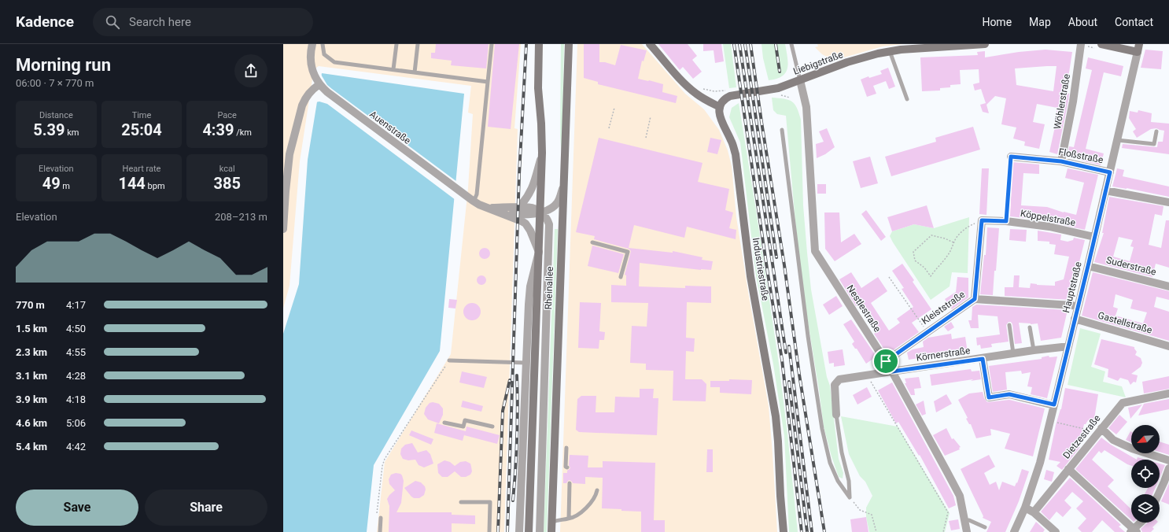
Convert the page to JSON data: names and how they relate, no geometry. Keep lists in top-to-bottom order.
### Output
{
  "streets": {
    "main road": ["Liebigstraße", "Industriestraße", "Rheinallee"],
    "street": [
      "Wöhlerstraße",
      "Auenstraße",
      "Floßstraße",
      "Köppelstraße",
      "Suderstraße",
      "Hauptstraße",
      "Kleiststraße",
      "Nestlestraße",
      "Gastellstraße",
      "Körnerstraße",
      "Dietzestraße"
    ]
  },
  "crossings": [
    ["Liebigstraße", "Industriestraße"],
    ["Liebigstraße", "Nestlestraße"],
    ["Wöhlerstraße", "Floßstraße"],
    ["Auenstraße", "Rheinallee"],
    ["Floßstraße", "Hauptstraße"],
    ["Köppelstraße", "Hauptstraße"],
    ["Suderstraße", "Hauptstraße"],
    ["Hauptstraße", "Kleiststraße"],
    ["Hauptstraße", "Gastellstraße"],
    ["Hauptstraße", "Körnerstraße"],
    ["Kleiststraße", "Nestlestraße"],
    ["Nestlestraße", "Körnerstraße"]
  ],
  "north": "bottom left",
  "page": {
    "header": "Kadence",
    "search": "Search here",
    "nav": [
      "Home",
      "Map",
      "About",
      "Contact"
    ],
    "heading": ["Morning run", "06:00 · 7 × 770 m"],
    "stats": [
      ["Distance", "5.39 km"],
      ["Time", "25:04"],
      ["Pace", "4:39 /km"],
      ["Elevation", "49 m"],
      ["Heart rate", "144 bpm"],
      ["kcal", "385"]
    ],
    "chart": ["Elevation", "208–213 m"],
    "list": [
      {
        "name": "770 m",
        "note": "4:17"
      },
      {
        "name": "1.5 km",
        "note": "4:50"
      },
      {
        "name": "2.3 km",
        "note": "4:55"
      },
      {
        "name": "3.1 km",
        "note": "4:28"
      },
      {
        "name": "3.9 km",
        "note": "4:18"
      },
      {
        "name": "4.6 km",
        "note": "5:06"
      },
      {
        "name": "5.4 km",
        "note": "4:42"
      }
    ],
    "buttons": ["Save", "Share"]
  }
}
